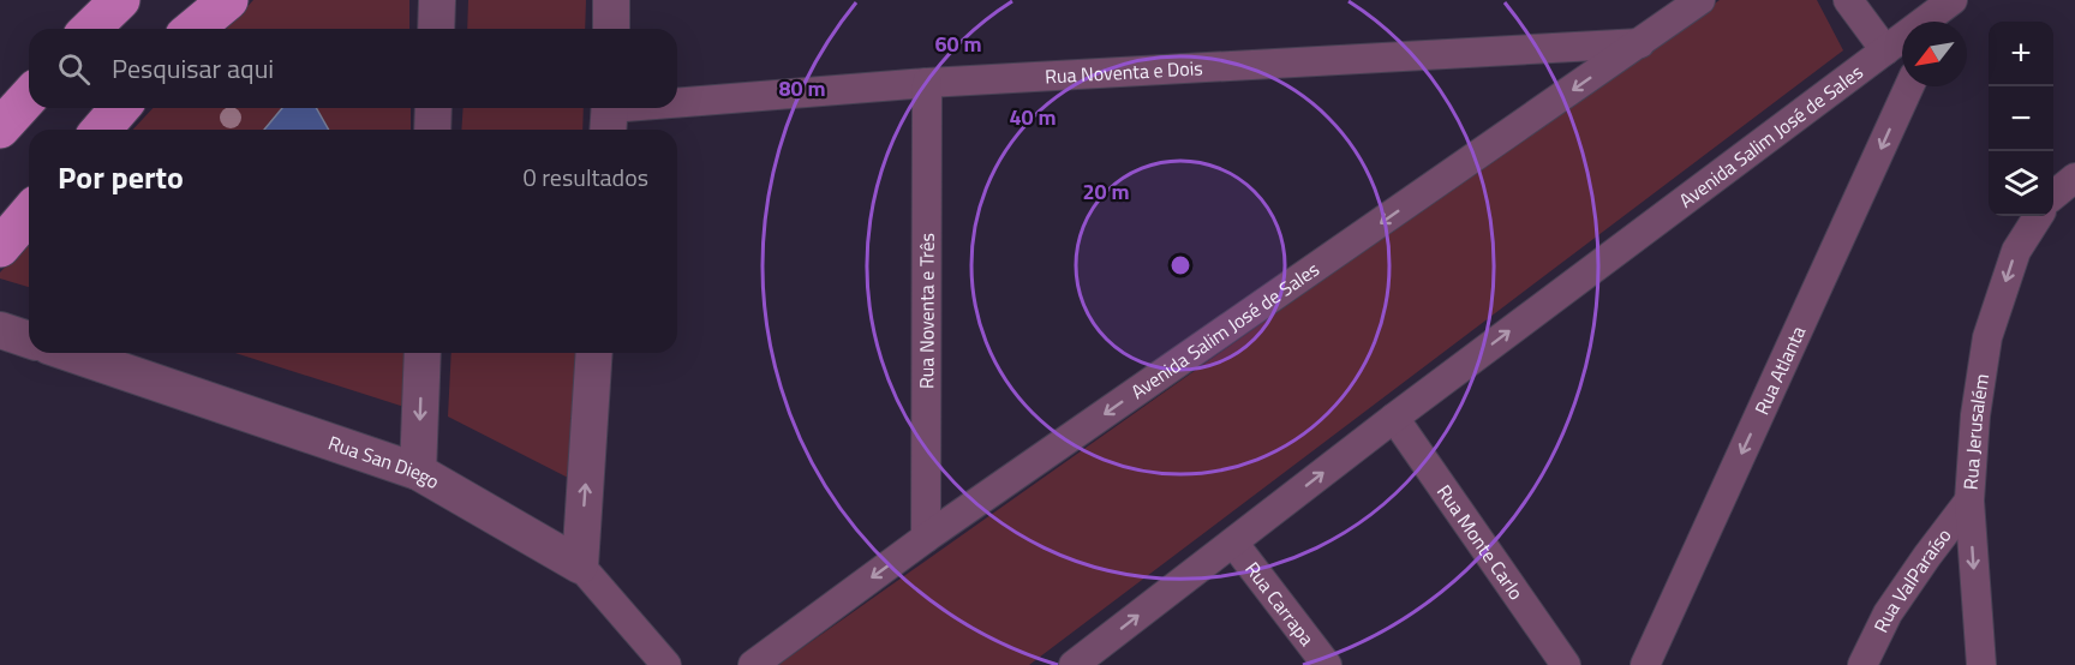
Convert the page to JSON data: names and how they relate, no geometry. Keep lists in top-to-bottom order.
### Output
{
  "streets": {
    "street": [
      "Rua Noventa e Dois",
      "Avenida Salim José de Sales",
      "Rua Noventa e Três",
      "Rua Atlanta",
      "Rua Jerusalém",
      "Rua San Diego",
      "Rua Monte Carlo",
      "Rua ValParaíso",
      "Rua Carrapa"
    ]
  },
  "crossings": [
    ["Rua Noventa e Dois", "Avenida Salim José de Sales"],
    ["Rua Noventa e Dois", "Rua Noventa e Três"],
    ["Avenida Salim José de Sales", "Rua Noventa e Três"],
    ["Avenida Salim José de Sales", "Rua Monte Carlo"],
    ["Avenida Salim José de Sales", "Rua Carrapa"],
    ["Rua Jerusalém", "Rua ValParaíso"]
  ],
  "one_way": ["Rua Atlanta", "Rua Jerusalém"],
  "north": "bottom left",
  "page": {
    "map_buttons": ["+", "−"],
    "search": "Pesquisar aqui",
    "heading": ["Por perto", "0 resultados"]
  },
  "rings": [
    "60 m",
    "80 m",
    "40 m",
    "20 m"
  ]
}
